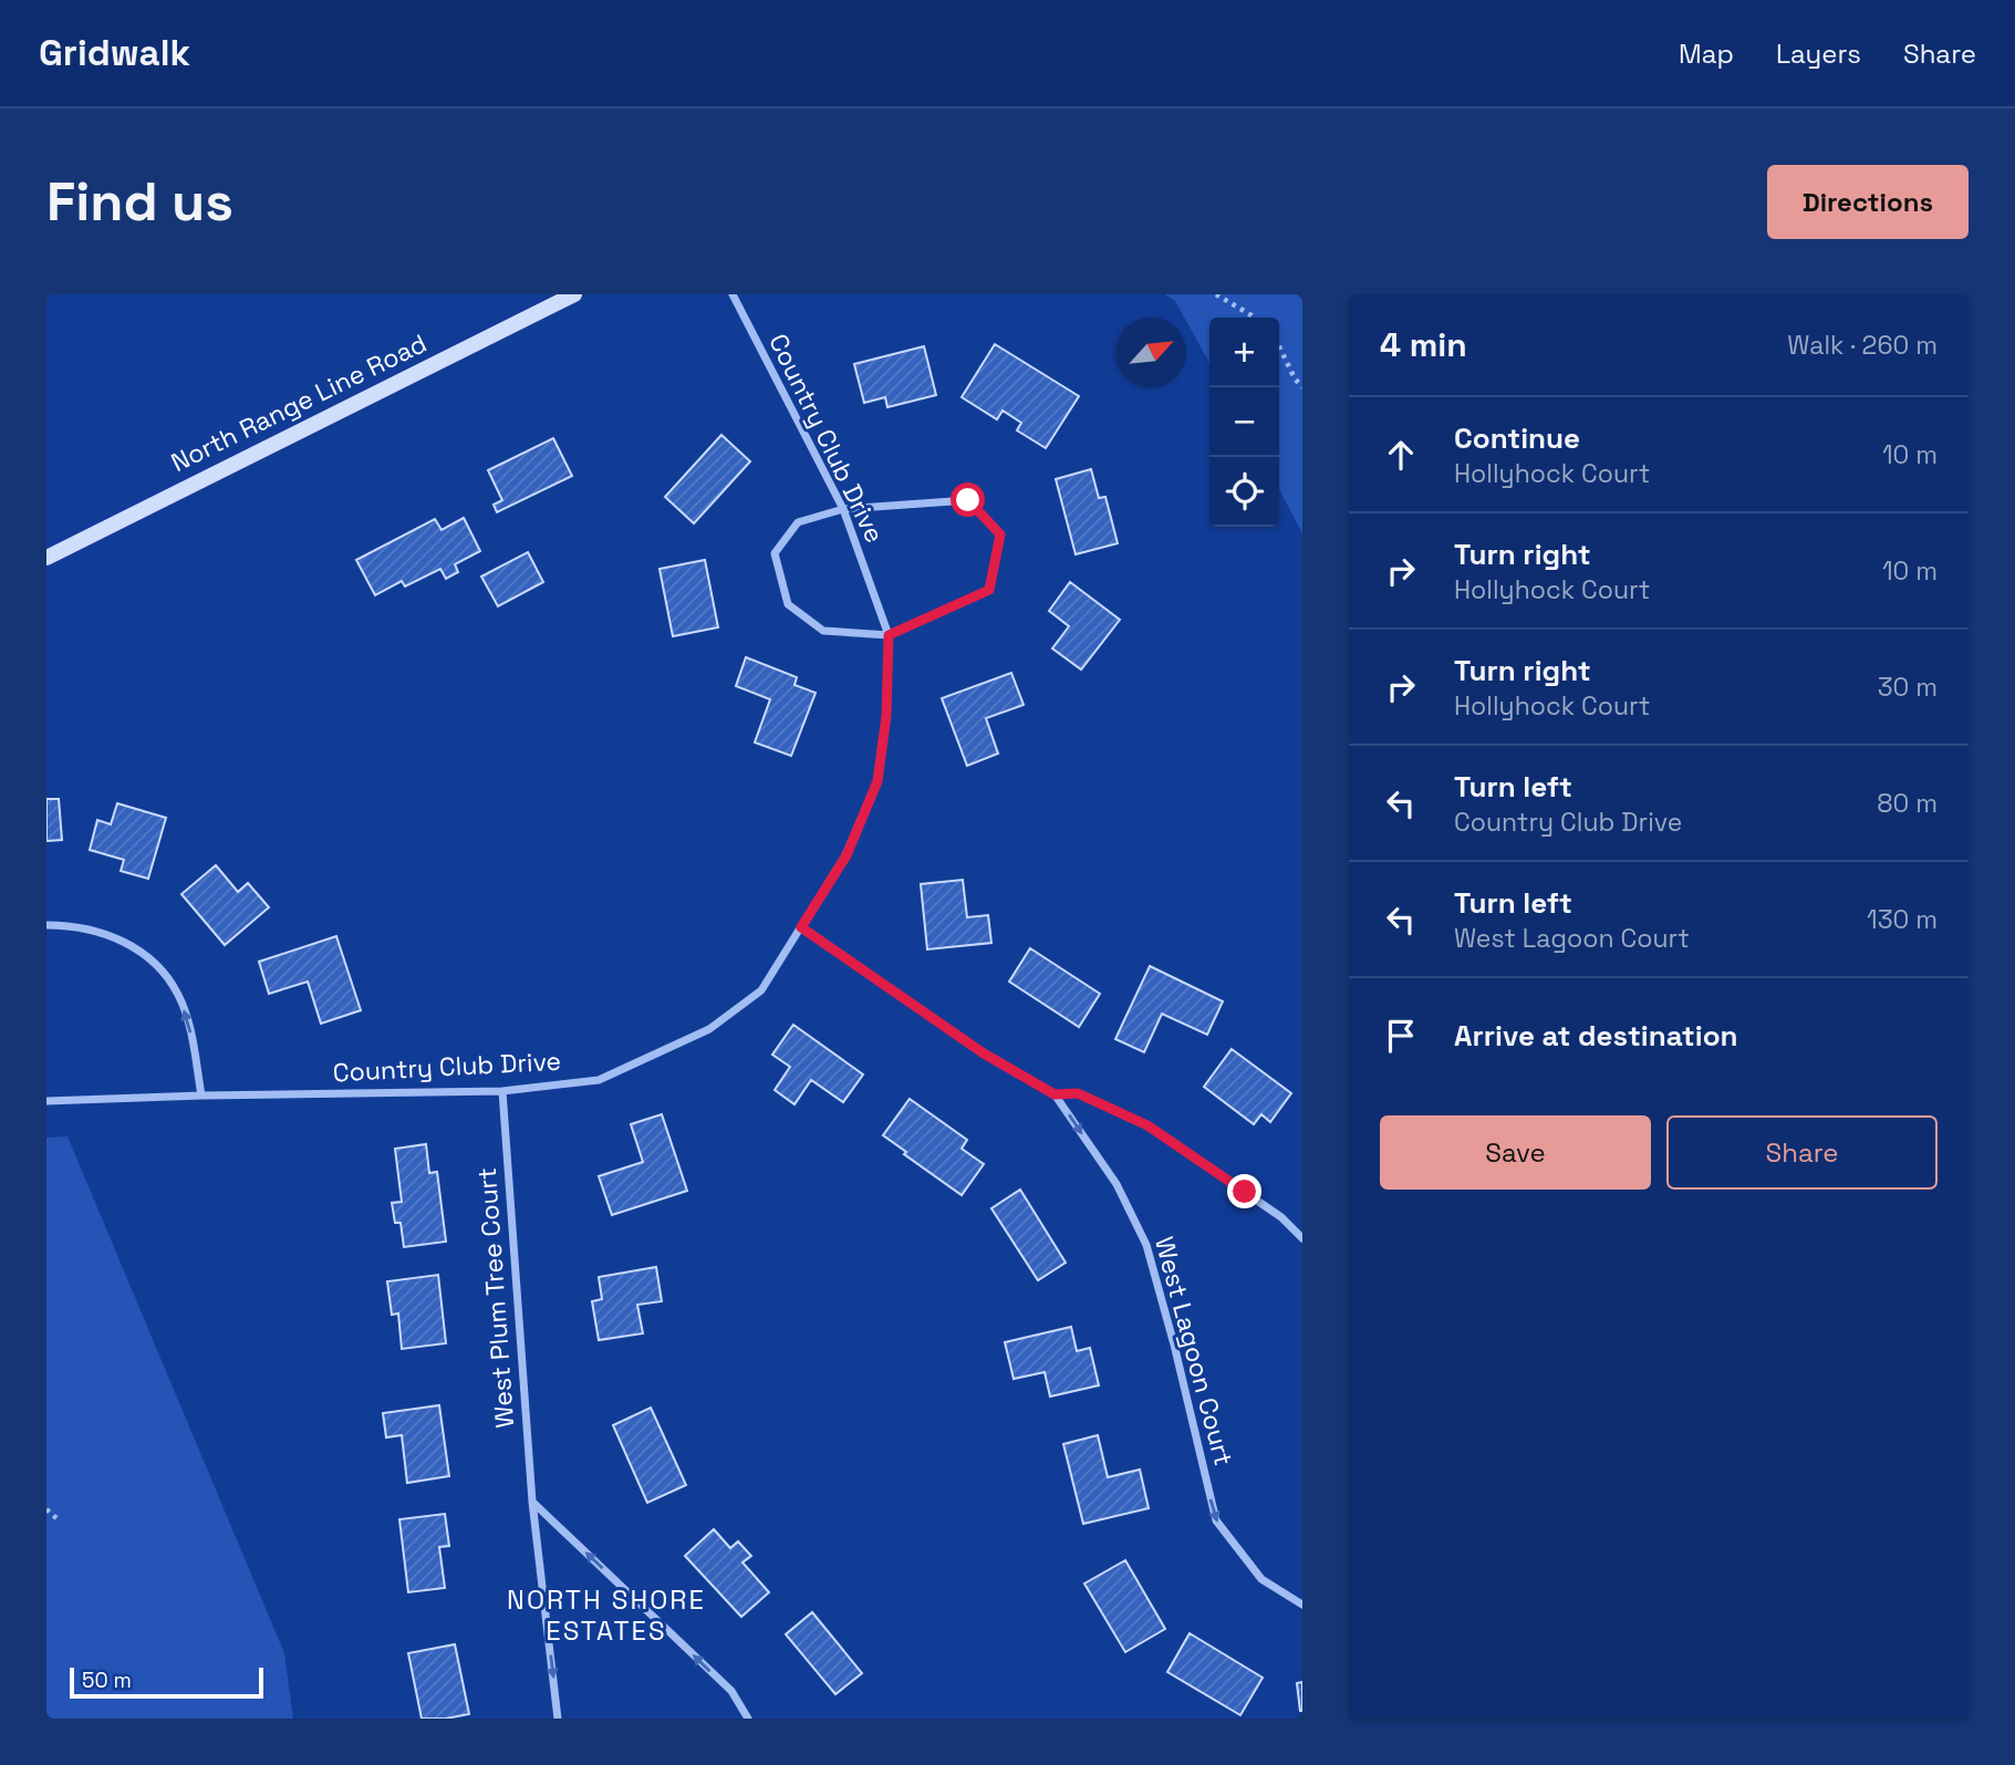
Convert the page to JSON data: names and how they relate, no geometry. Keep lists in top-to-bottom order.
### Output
{
  "streets": {
    "street": [
      "North Range Line Road",
      "Country Club Drive",
      "West Plum Tree Court",
      "West Lagoon Court"
    ]
  },
  "crossings": [
    ["Country Club Drive", "West Plum Tree Court"],
    ["Country Club Drive", "West Lagoon Court"]
  ],
  "one_way": ["West Lagoon Court"],
  "districts": ["NORTH SHORE ESTATES"],
  "scale_bar": "50 m",
  "north": "top right",
  "page": {
    "header": "Gridwalk",
    "nav": ["Map", "Layers", "Share"],
    "buttons": [
      "Directions",
      ["Save", "Share"]
    ],
    "title": "Find us",
    "heading": ["4 min", "Walk · 260 m"],
    "map_buttons": ["+", "−"],
    "list": [
      ["Continue", "Hollyhock Court", "10 m"],
      ["Turn right", "Hollyhock Court", "10 m"],
      ["Turn right", "Hollyhock Court", "30 m"],
      ["Turn left", "Country Club Drive", "80 m"],
      ["Turn left", "West Lagoon Court", "130 m"],
      "Arrive at destination"
    ],
    "scale": "50 m"
  }
}
